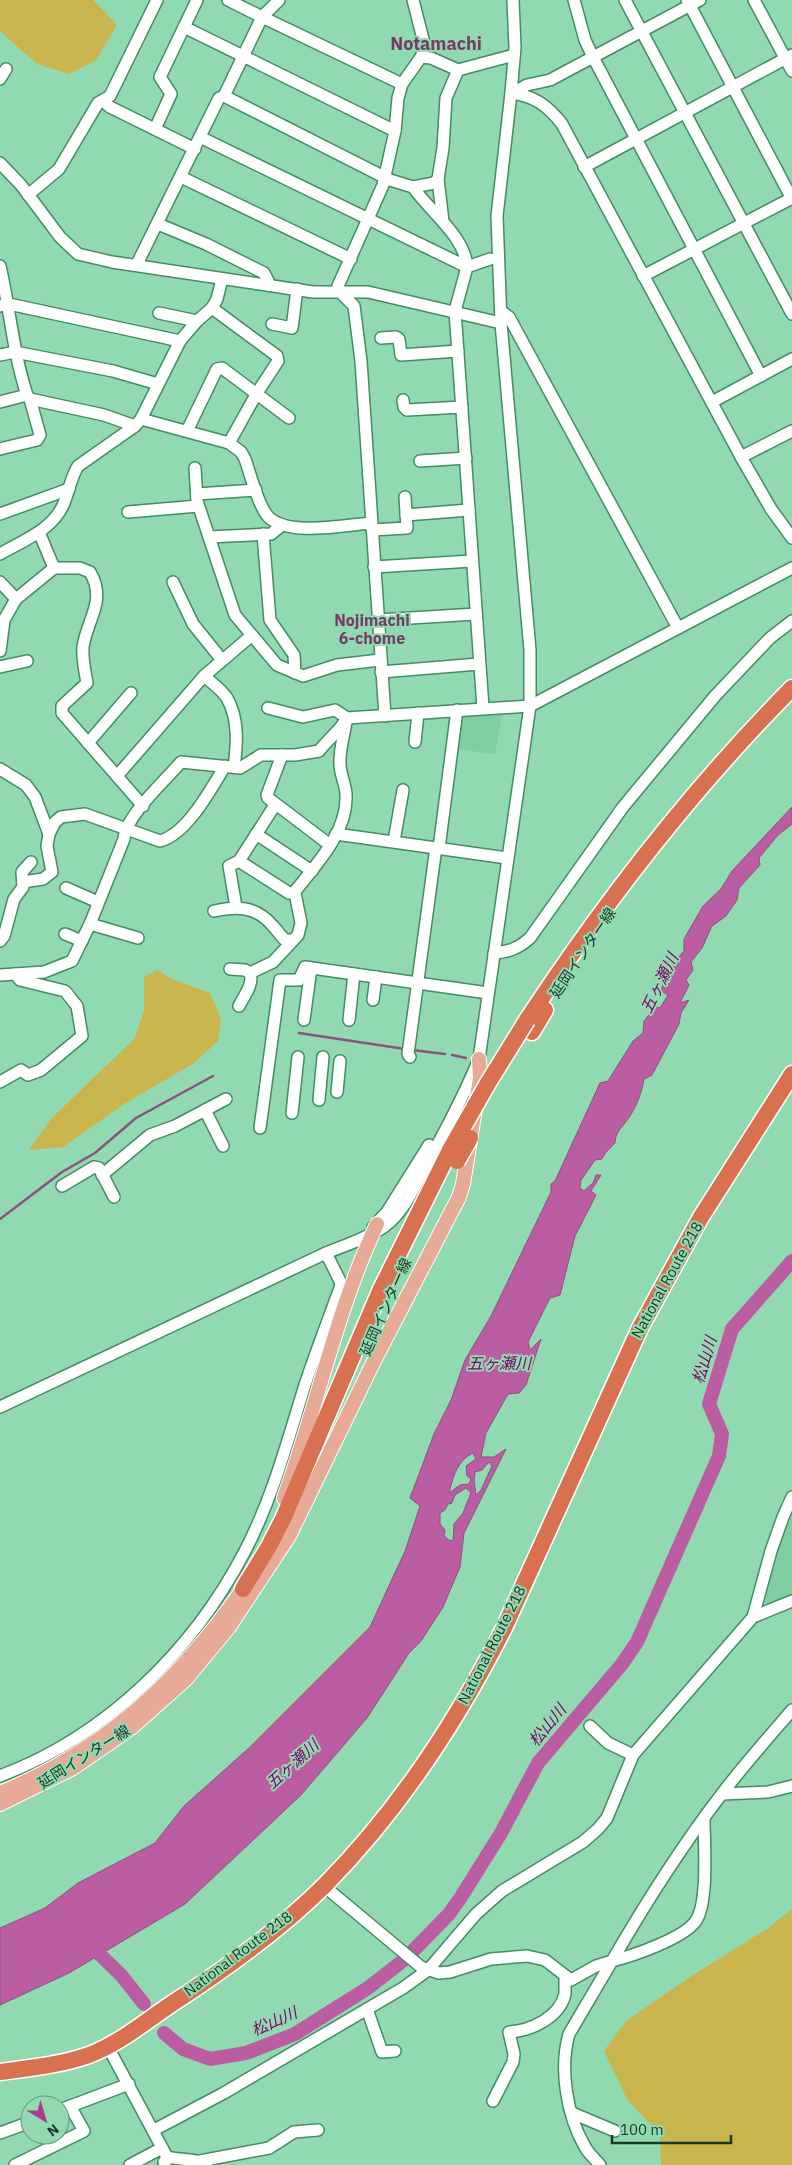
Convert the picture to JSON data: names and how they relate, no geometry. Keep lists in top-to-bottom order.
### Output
{
  "streets": {
    "highway": ["延岡インター線", "National Route 218"]
  },
  "districts": ["Notamachi", "Nojimachi 6-chome"],
  "water": ["五ヶ瀬川", "松山川"],
  "scale_bar": "100 m",
  "north": "bottom right"
}
